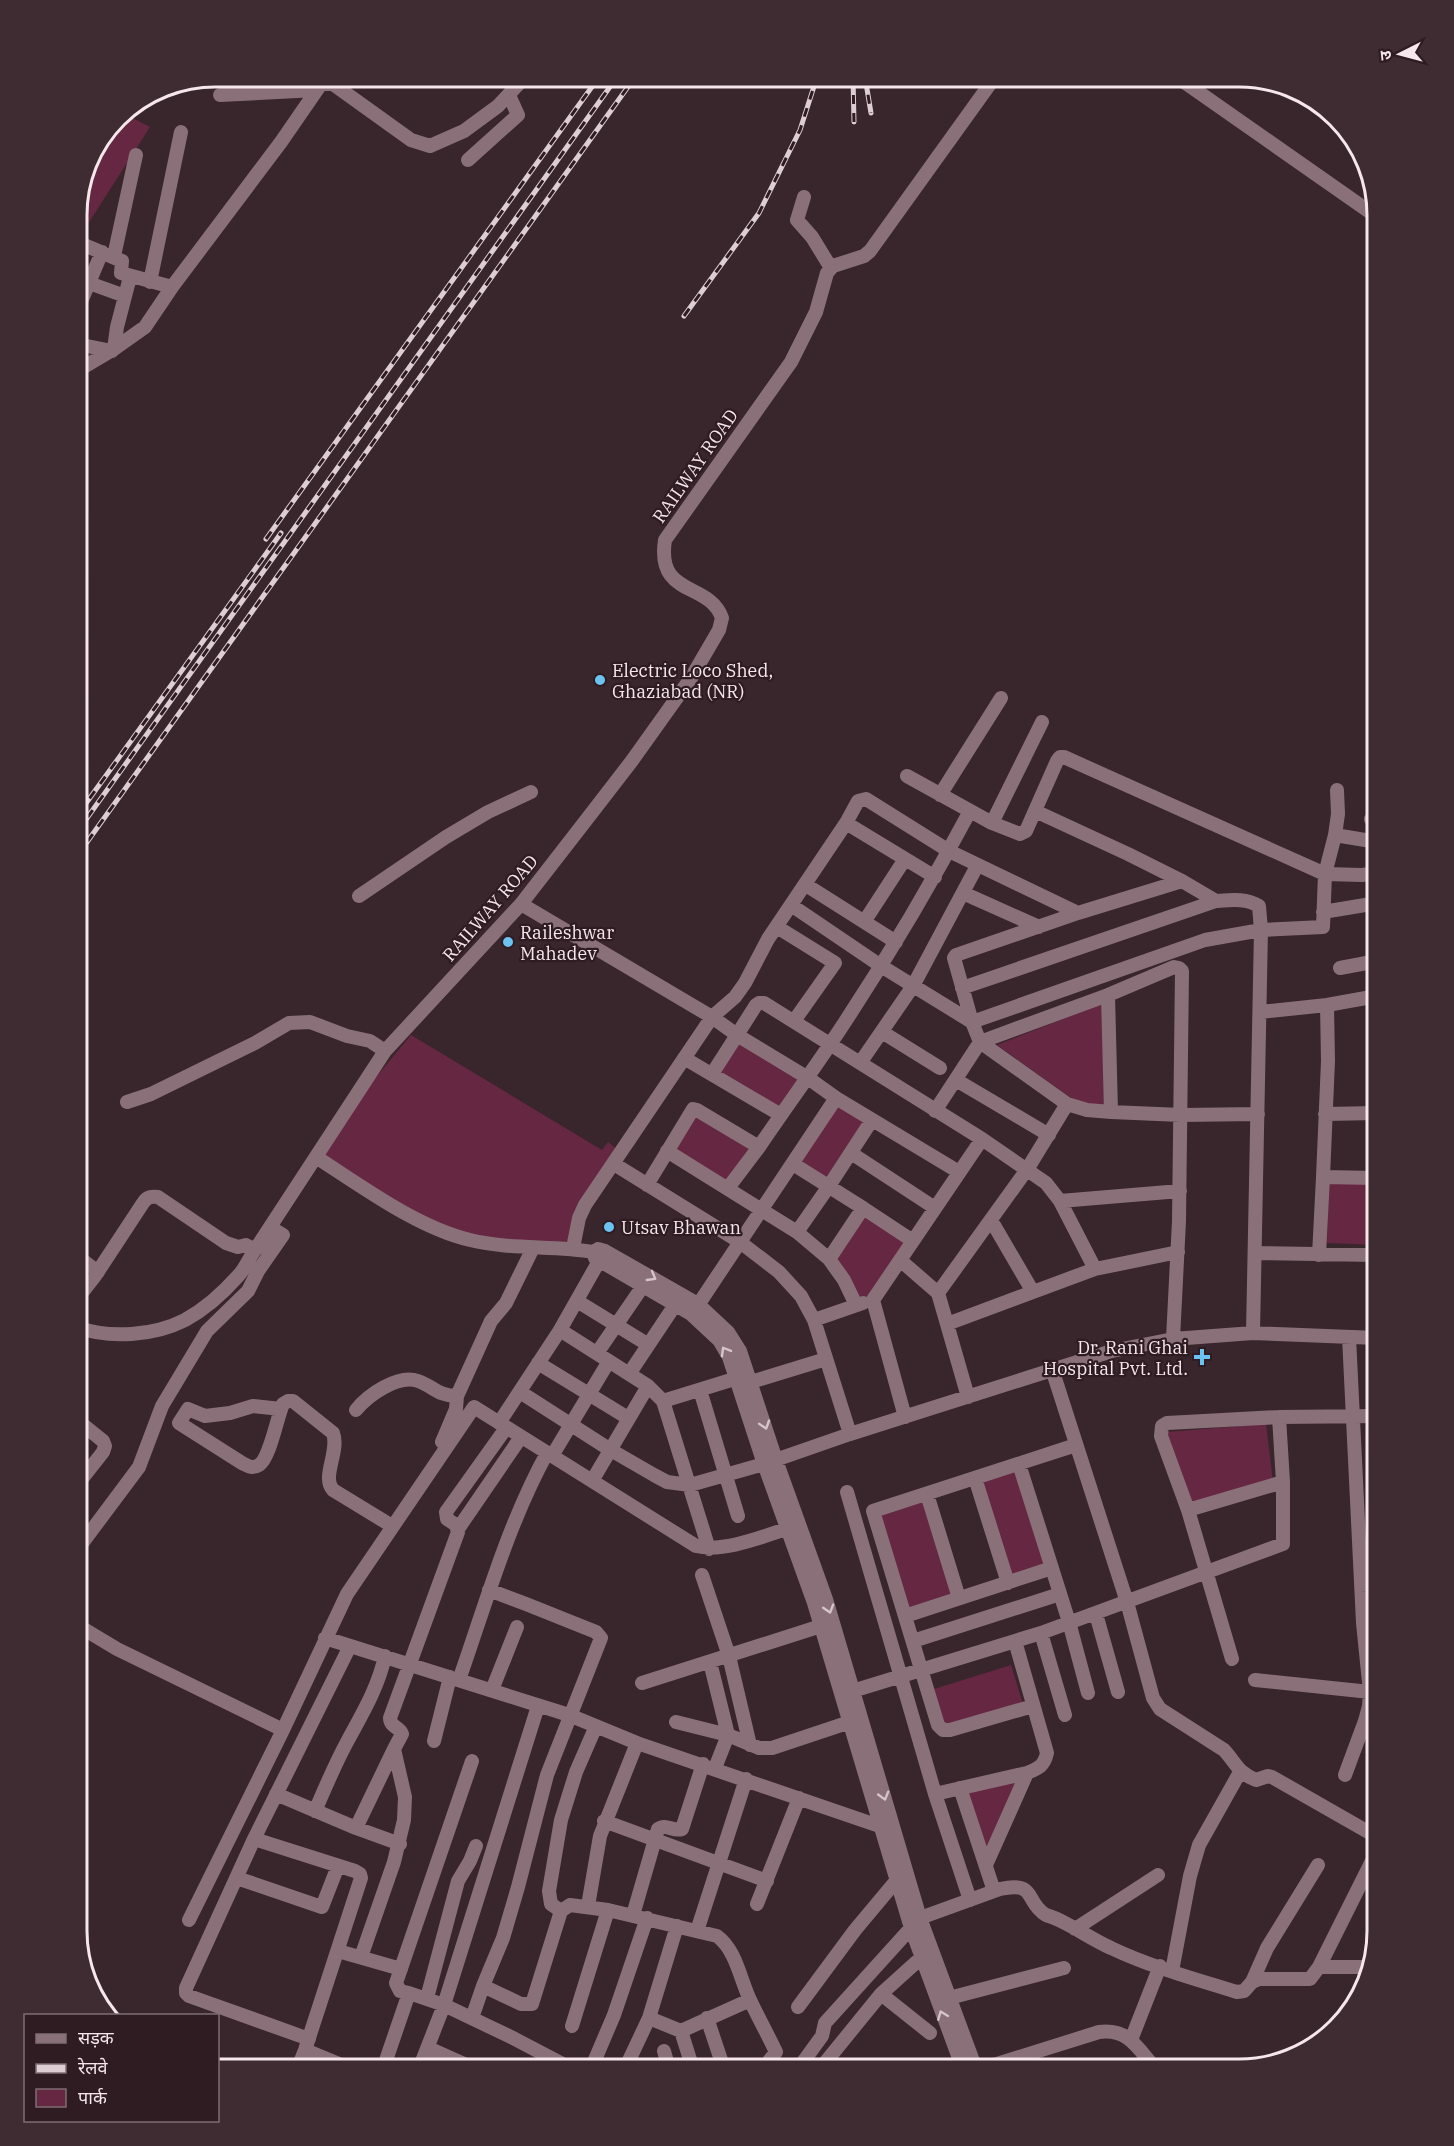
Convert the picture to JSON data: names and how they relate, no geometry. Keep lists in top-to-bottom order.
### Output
{
  "streets": {
    "street": ["RAILWAY ROAD"]
  },
  "places": {
    "other": ["Electric Loco Shed, Ghaziabad (NR)", "Raileshwar Mahadev", "Utsav Bhawan"],
    "health": ["Dr. Rani Ghai Hospital Pvt. Ltd."]
  },
  "legend": ["सड़क", "रेलवे", "पार्क"],
  "north": "left"
}
